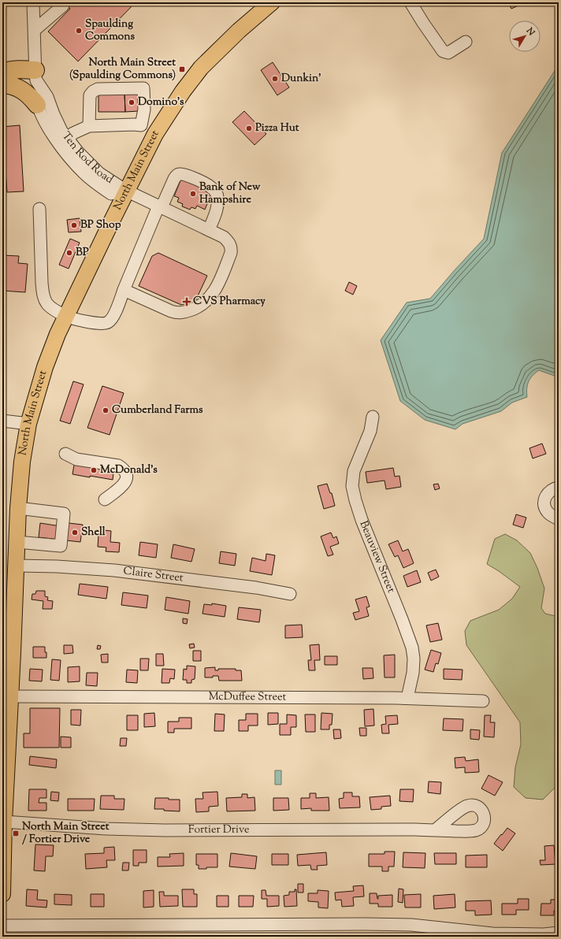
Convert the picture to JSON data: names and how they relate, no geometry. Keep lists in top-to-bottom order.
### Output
{
  "streets": {
    "main road": ["North Main Street"],
    "street": [
      "Ten Rod Road",
      "Beauview Street",
      "Claire Street",
      "McDuffee Street",
      "Fortier Drive"
    ]
  },
  "crossings": [
    ["Ten Rod Road", "North Main Street"],
    ["North Main Street", "Claire Street"],
    ["North Main Street", "McDuffee Street"],
    ["North Main Street", "Fortier Drive"],
    ["Beauview Street", "McDuffee Street"]
  ],
  "places": {
    "other": [
      "Spaulding Commons",
      "Dunkin'",
      "Domino's",
      "Pizza Hut",
      "Bank of New Hampshire",
      "BP Shop",
      "BP",
      "Cumberland Farms",
      "McDonald's",
      "Shell"
    ],
    "transit": ["North Main Street (Spaulding Commons)", "North Main Street / Fortier Drive"],
    "health": ["CVS Pharmacy"]
  },
  "north": "top right"
}
